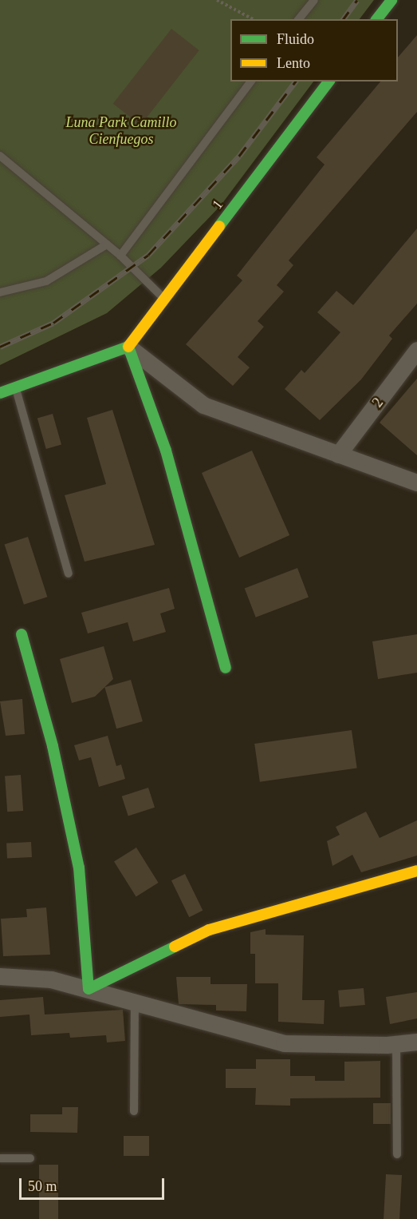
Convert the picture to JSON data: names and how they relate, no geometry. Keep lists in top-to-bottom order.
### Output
{
  "streets": {
    "street": ["1", "2"]
  },
  "parks": ["Luna Park Camillo Cienfuegos"],
  "legend": ["Fluido", "Lento"],
  "scale_bar": "50 m"
}
